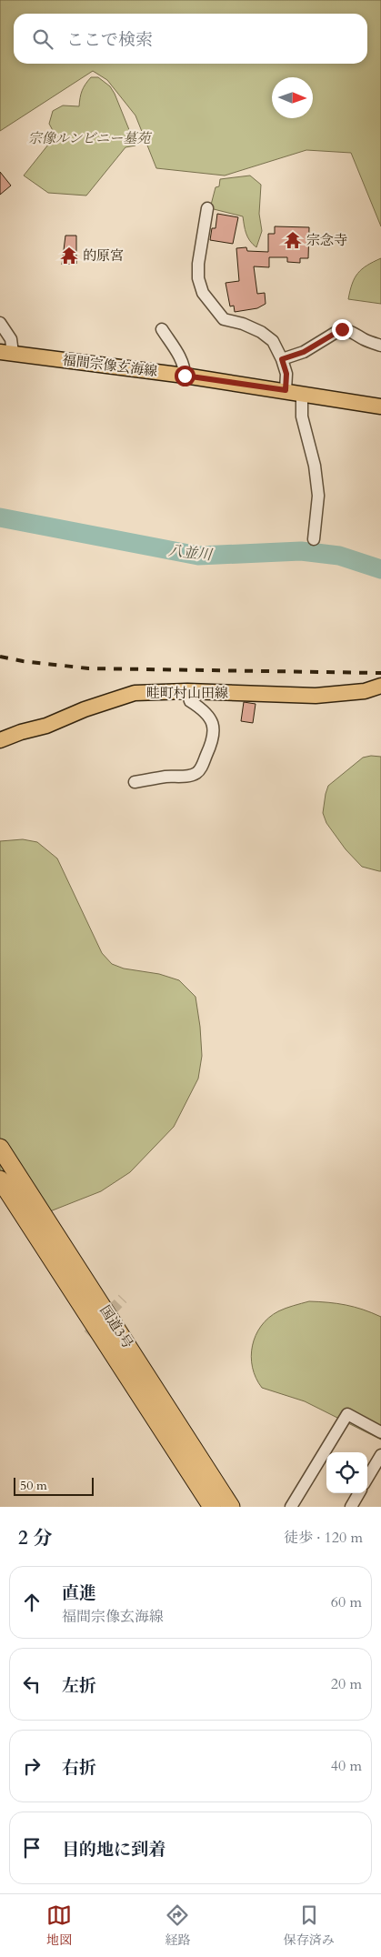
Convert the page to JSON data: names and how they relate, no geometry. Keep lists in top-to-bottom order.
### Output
{
  "streets": {
    "highway": ["国道3号"],
    "main road": ["福間宗像玄海線", "畦町村山田線"]
  },
  "water": ["八並川"],
  "parks": ["宗像ルンビニー墓苑"],
  "places": {
    "temple": ["宗念寺", "的原宮"]
  },
  "scale_bar": "50 m",
  "north": "right",
  "page": {
    "search": "ここで検索",
    "scale": "50 m",
    "heading": ["2 分", "徒歩 · 120 m"],
    "list": [
      ["直進", "福間宗像玄海線", "60 m"],
      ["左折", "20 m"],
      ["右折", "40 m"],
      "目的地に到着"
    ],
    "nav": ["地図", "経路", "保存済み"]
  }
}
